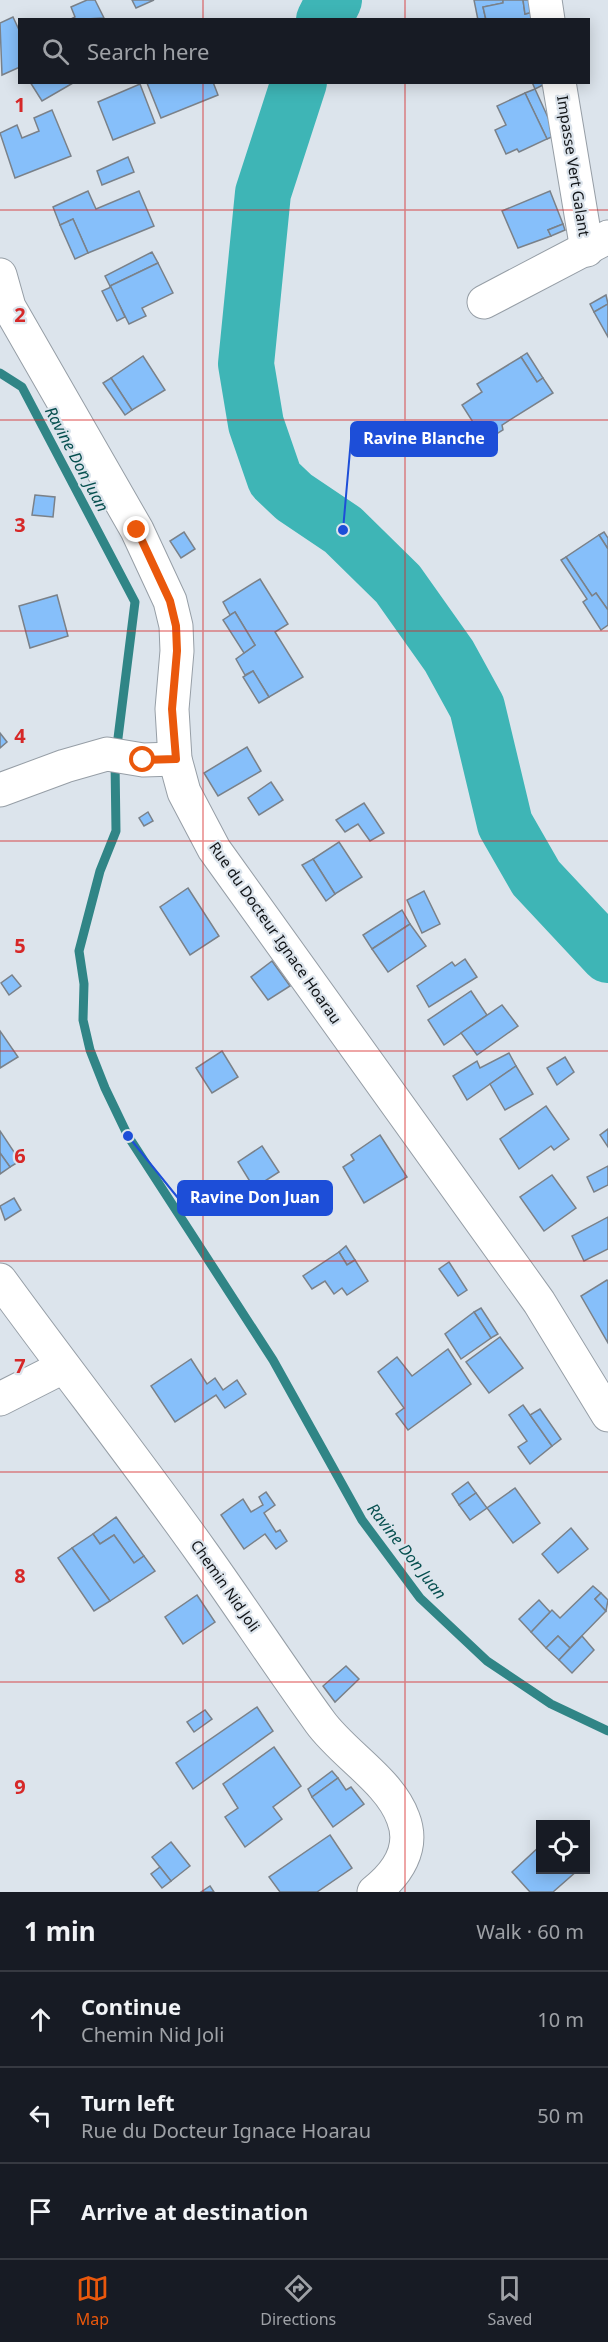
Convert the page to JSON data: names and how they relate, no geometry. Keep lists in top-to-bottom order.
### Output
{
  "streets": {
    "street": ["Impasse Vert Galant", "Rue du Docteur Ignace Hoarau", "Chemin Nid Joli"]
  },
  "water": ["Ravine Don Juan"],
  "places": ["Ravine Blanche", "Ravine Don Juan"],
  "page": {
    "search": "Search here",
    "heading": ["1 min", "Walk · 60 m"],
    "list": [
      ["Continue", "Chemin Nid Joli", "10 m"],
      ["Turn left", "Rue du Docteur Ignace Hoarau", "50 m"],
      "Arrive at destination"
    ],
    "nav": ["Map", "Directions", "Saved"]
  },
  "grid": {
    "rows": [
      "1",
      "2",
      "3",
      "4",
      "5",
      "6",
      "7",
      "8",
      "9"
    ]
  }
}
